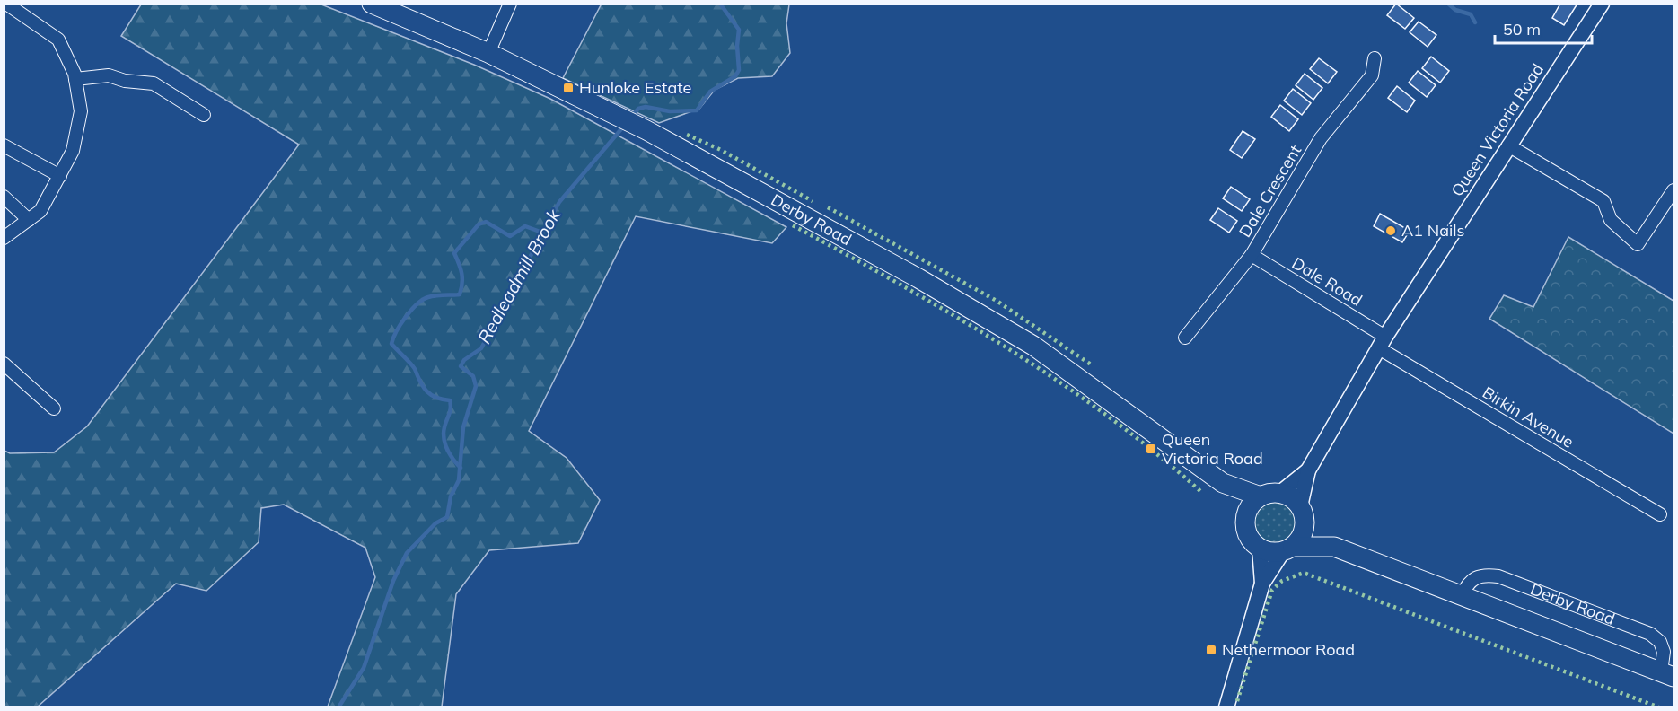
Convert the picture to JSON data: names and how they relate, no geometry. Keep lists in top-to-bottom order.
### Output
{
  "streets": {
    "highway": ["Derby Road"],
    "street": [
      "Queen Victoria Road",
      "Dale Crescent",
      "Dale Road",
      "Birkin Avenue"
    ]
  },
  "crossings": [
    ["Queen Victoria Road", "Derby Road"],
    ["Queen Victoria Road", "Dale Road"],
    ["Queen Victoria Road", "Birkin Avenue"],
    ["Dale Crescent", "Dale Road"],
    ["Dale Road", "Birkin Avenue"]
  ],
  "water": ["Redleadmill Brook"],
  "places": {
    "transit": ["Hunloke Estate", "Queen Victoria Road", "Nethermoor Road"],
    "other": ["A1 Nails"]
  },
  "scale_bar": "50 m"
}
